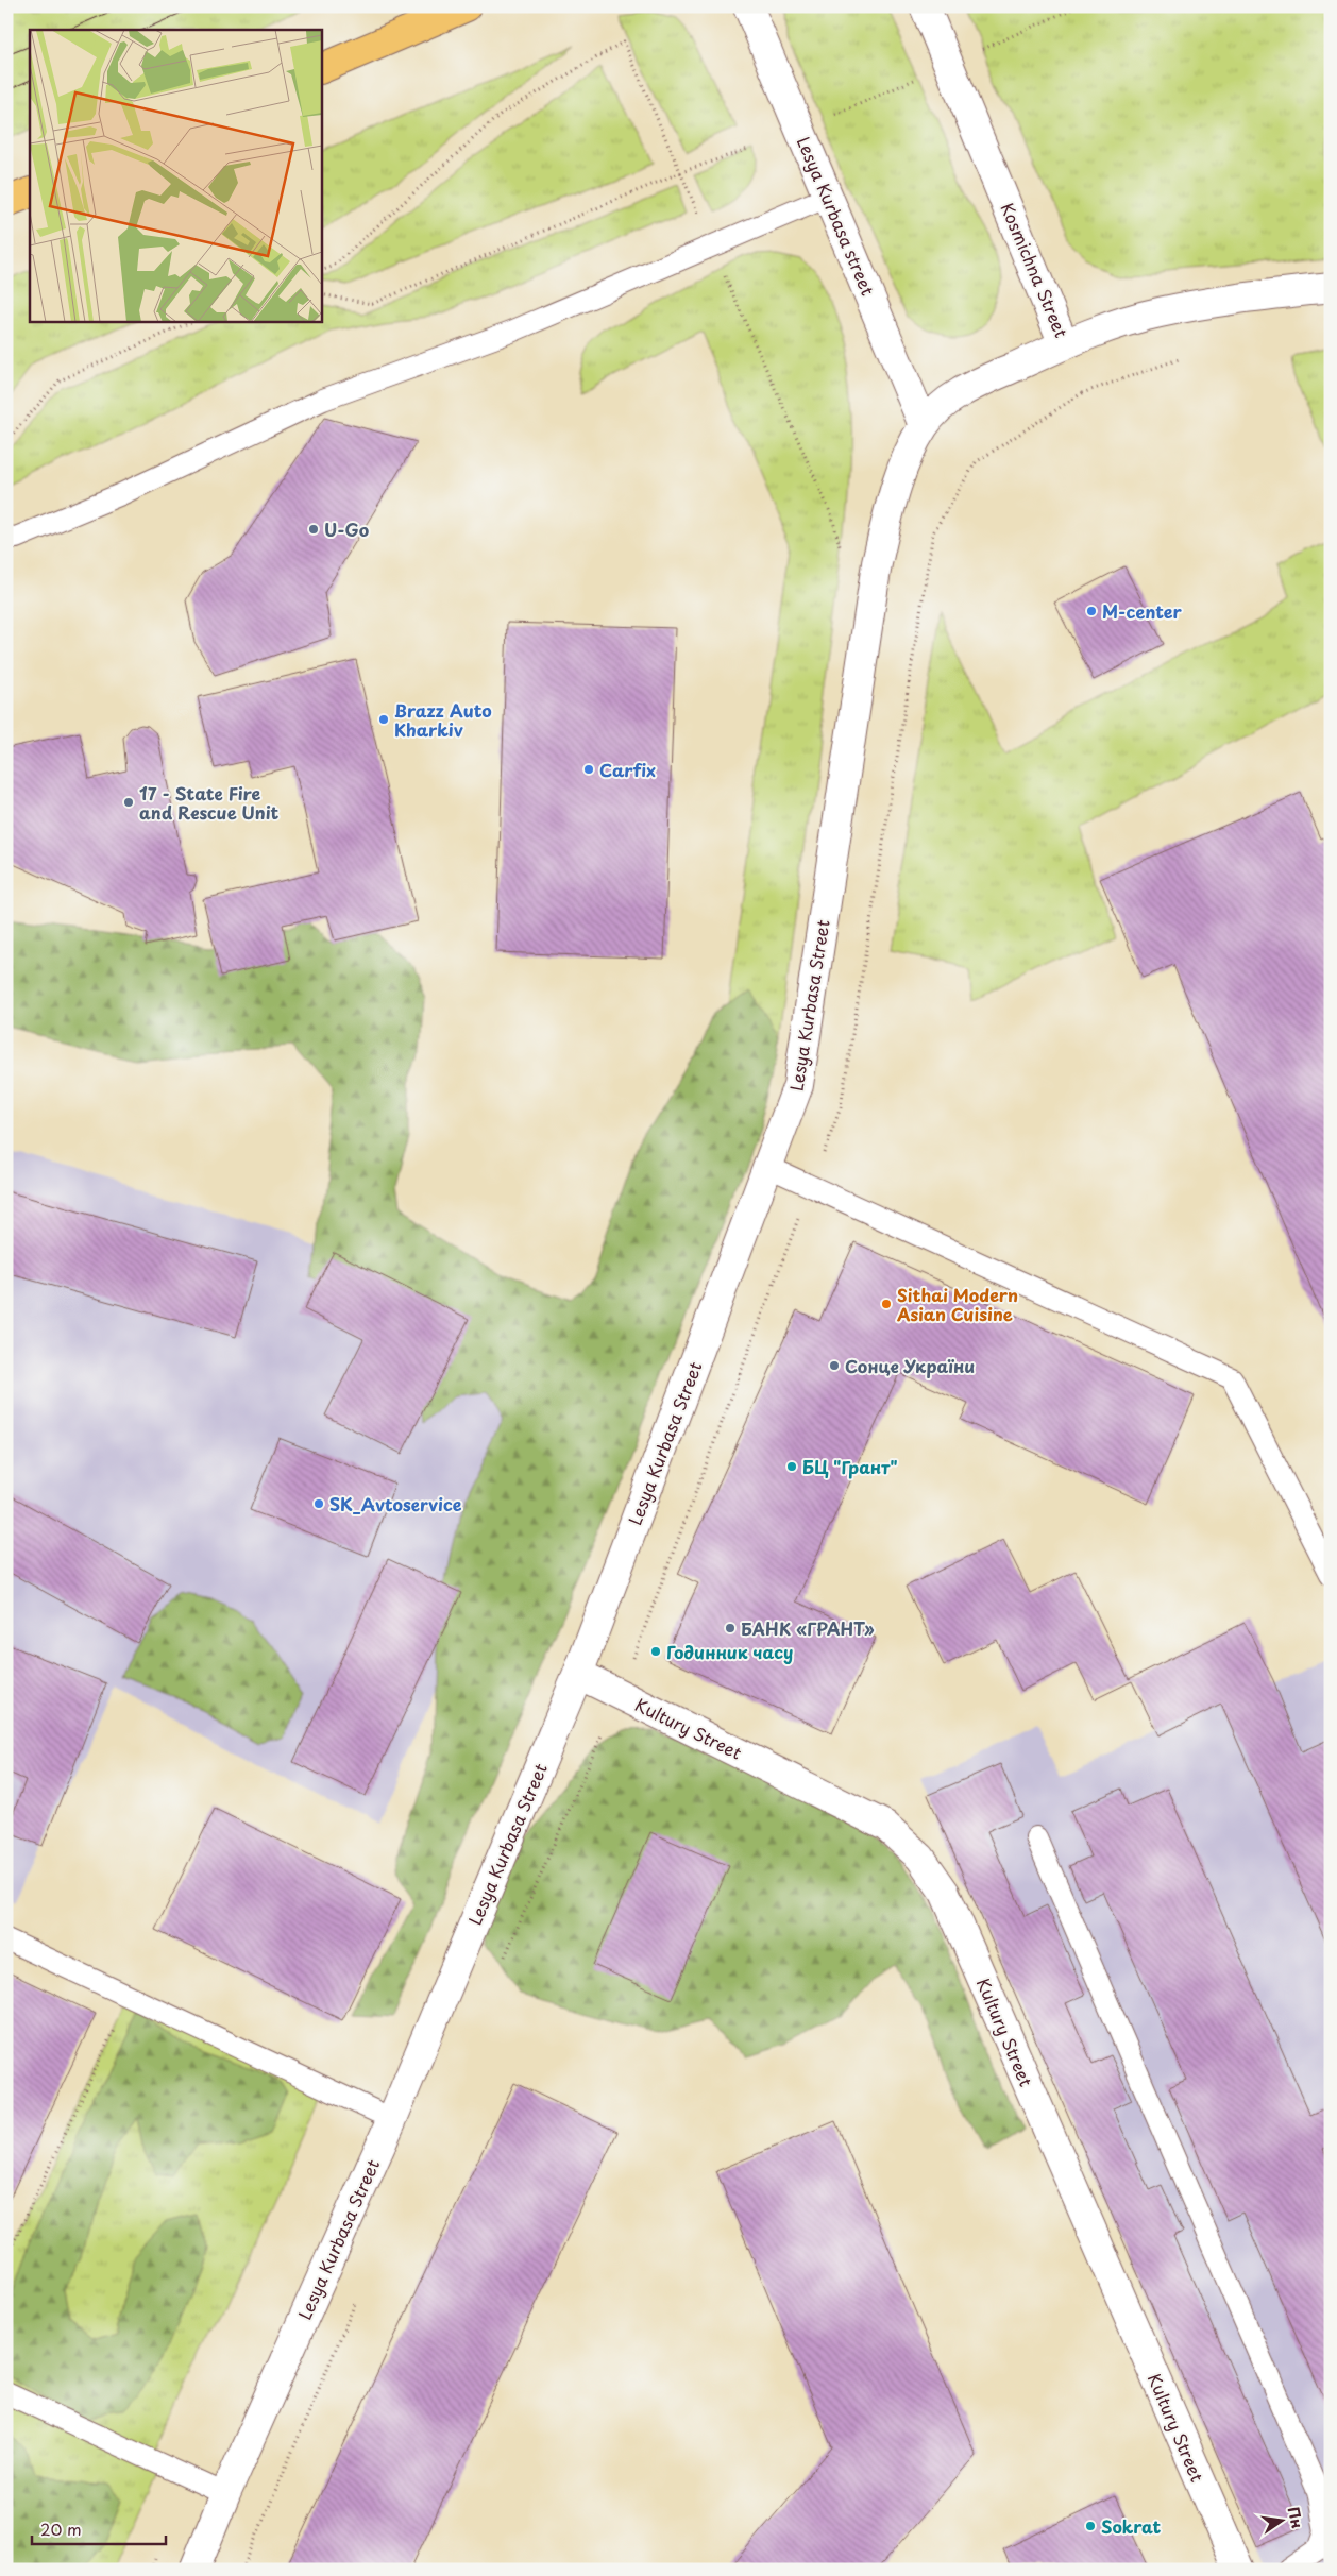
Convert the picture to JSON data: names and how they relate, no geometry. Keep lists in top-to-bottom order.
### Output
{
  "streets": {
    "street": [
      "Lesya Kurbasa street",
      "Kosmichna Street",
      "Lesya Kurbasa Street",
      "Kultury Street"
    ]
  },
  "crossings": [
    ["Lesya Kurbasa street", "Lesya Kurbasa Street"],
    ["Kosmichna Street", "Lesya Kurbasa Street"],
    ["Lesya Kurbasa Street", "Kultury Street"]
  ],
  "places": [
    "U-Go",
    "M-center",
    "Brazz Auto Kharkiv",
    "Carfix",
    "17 - State Fire and Rescue Unit",
    "Sithai Modern Asian Cuisine",
    "Сонце України",
    "БЦ \"Грант\"",
    "SK_Avtoservice",
    "БАНК «ГРАНТ»",
    "Годинник часу",
    "Sokrat"
  ],
  "scale_bar": "20 m",
  "north": "right"
}
